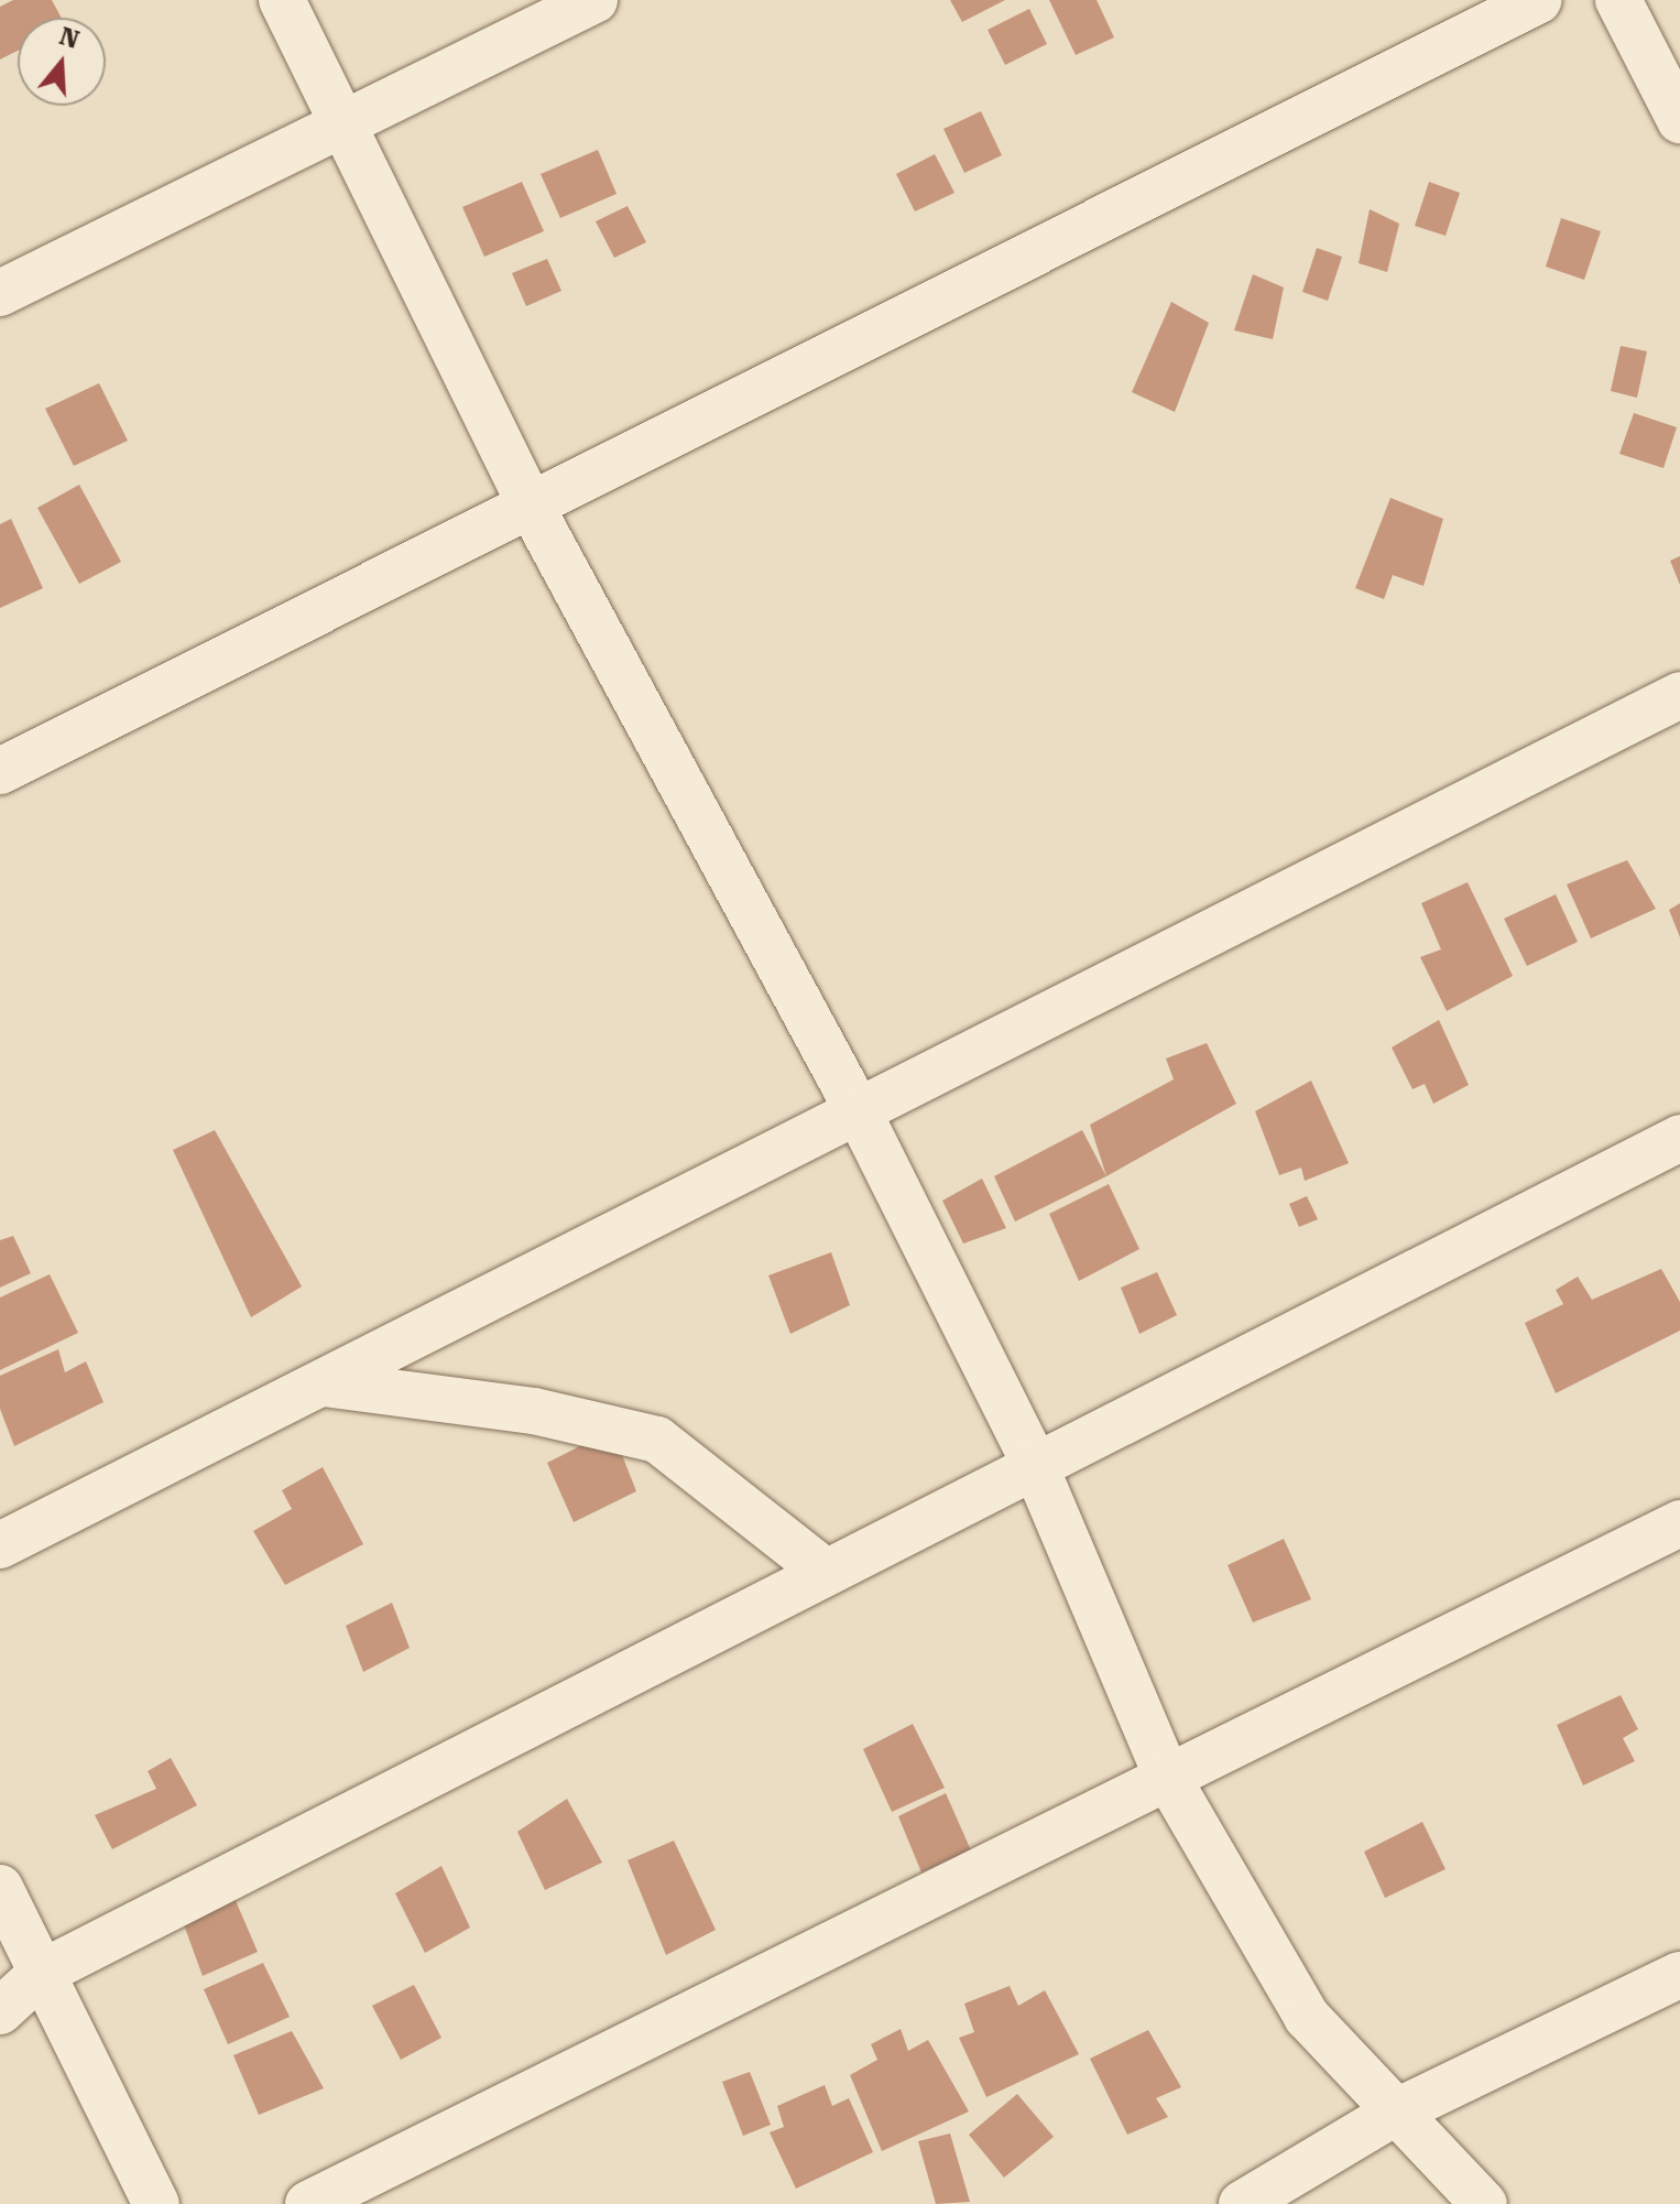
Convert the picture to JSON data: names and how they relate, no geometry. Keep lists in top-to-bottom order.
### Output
{
  "north": "top"
}
